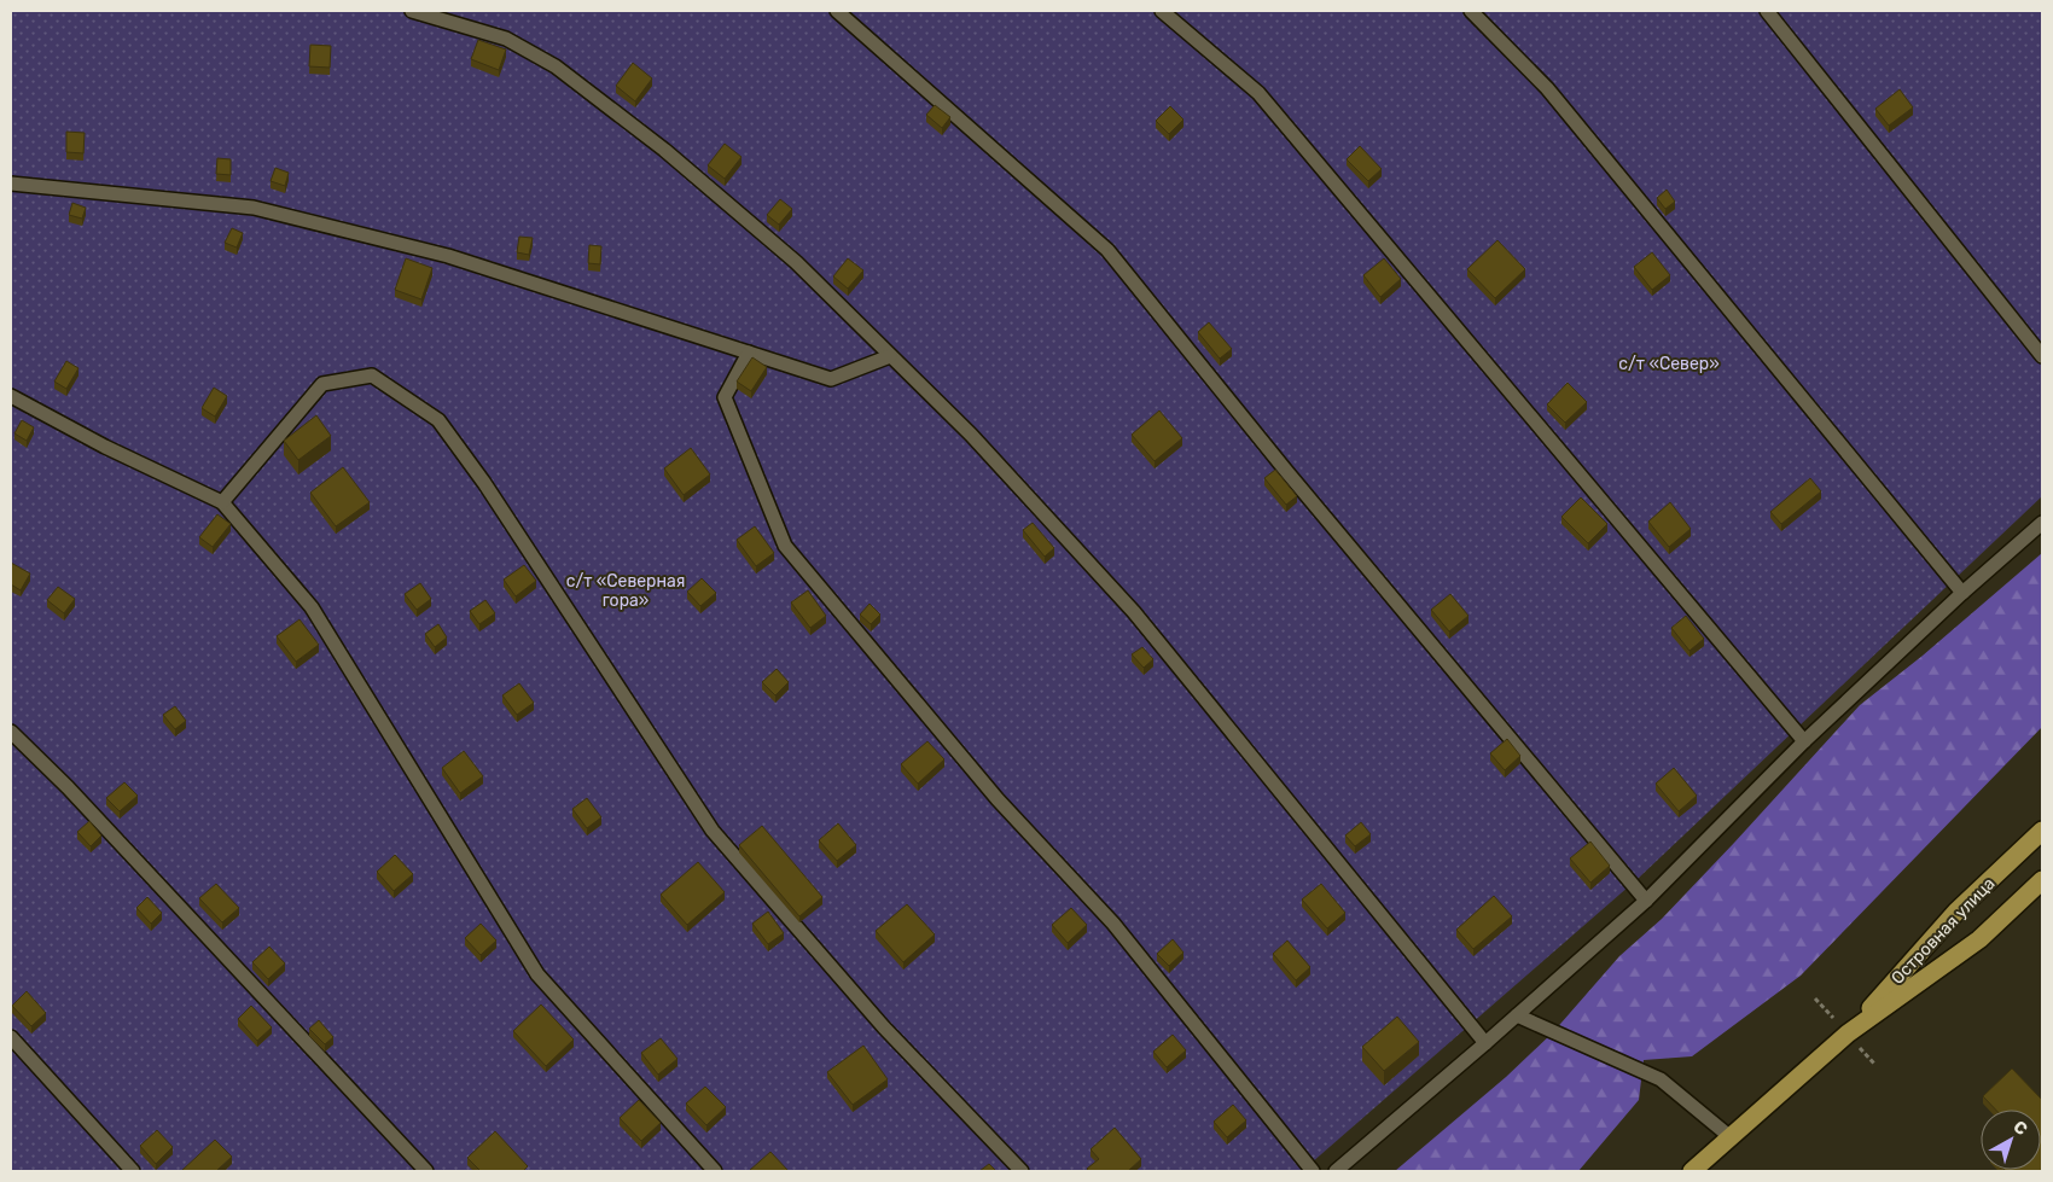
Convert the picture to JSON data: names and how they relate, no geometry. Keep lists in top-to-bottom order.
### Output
{
  "streets": {
    "main road": ["Островная улица"]
  },
  "parks": ["с/т «Север»", "с/т «Северная гора»"],
  "north": "top right"
}
